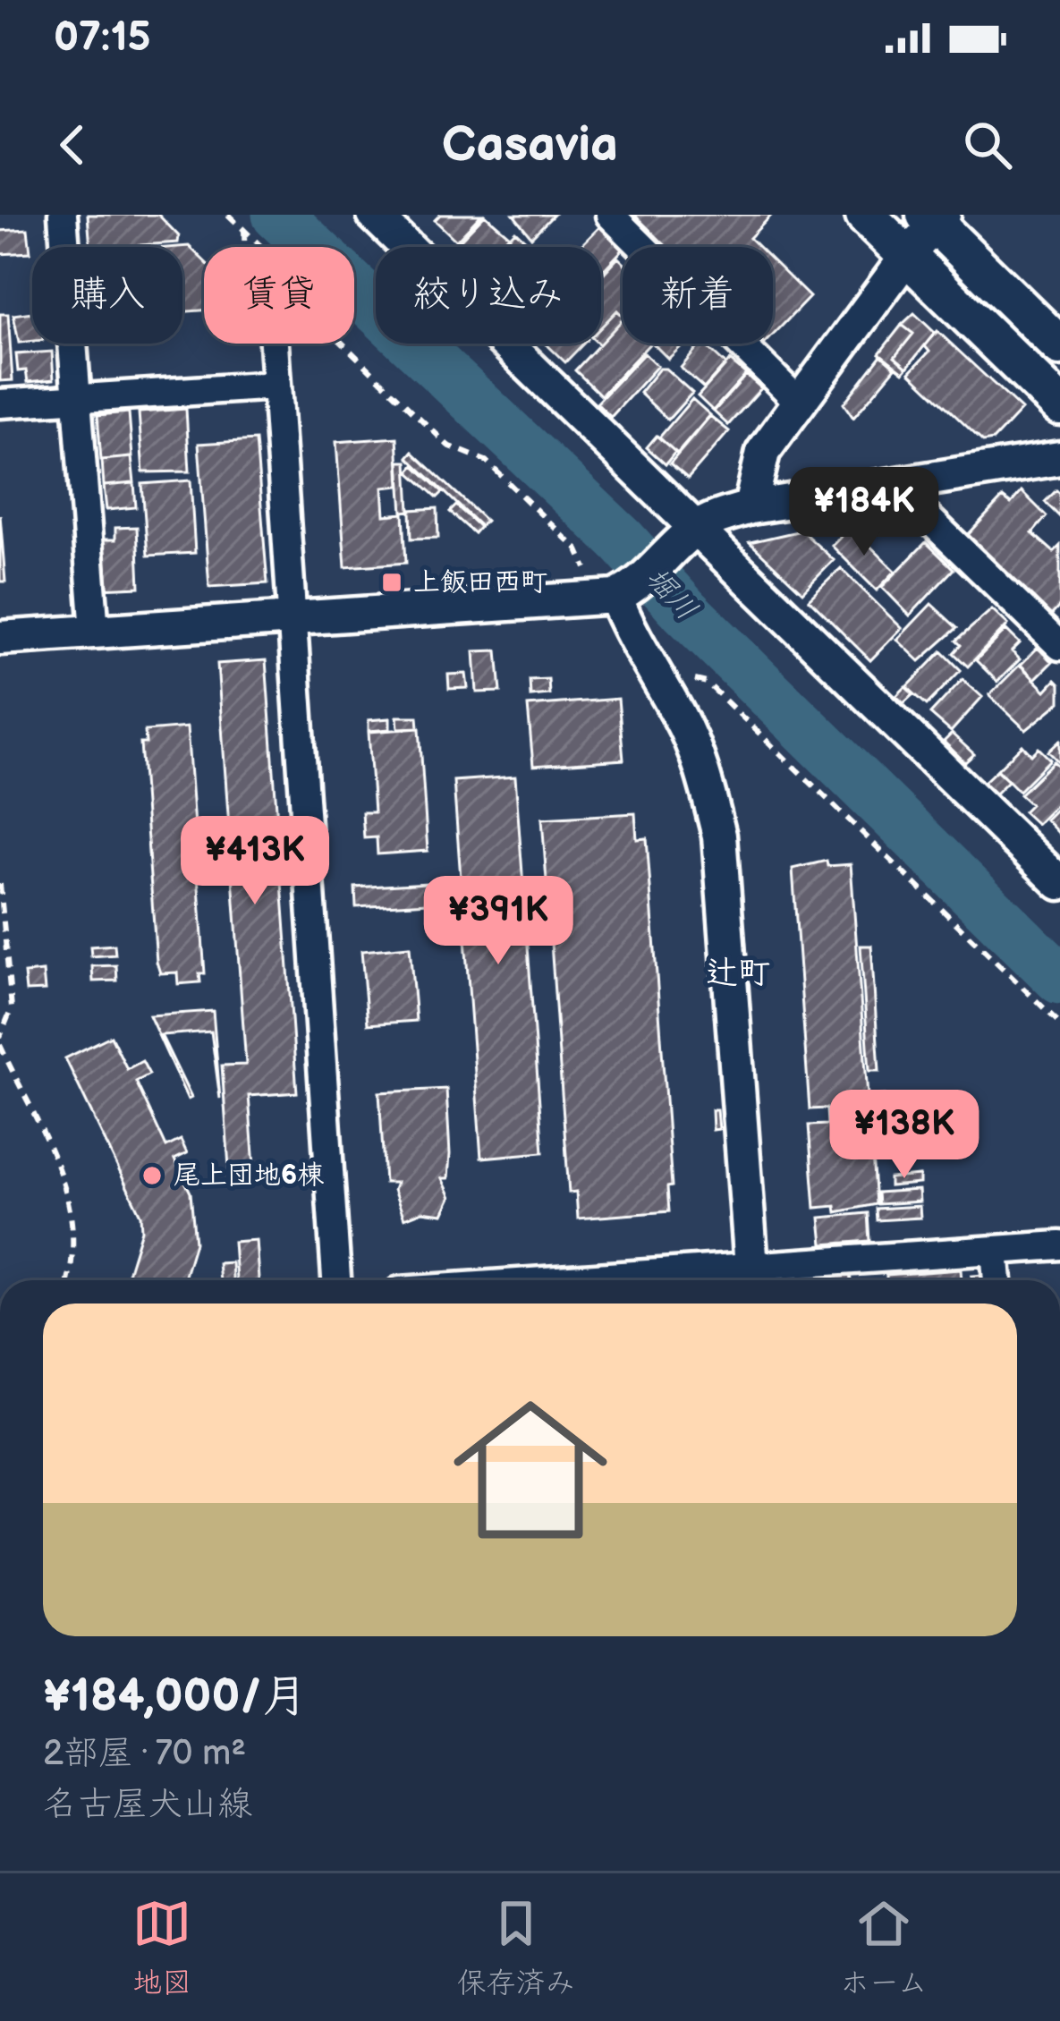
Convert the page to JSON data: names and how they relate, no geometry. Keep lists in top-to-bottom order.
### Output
{
  "districts": ["辻町"],
  "water": ["堀川"],
  "places": {
    "transit": ["上飯田西町"],
    "other": ["尾上団地6棟"]
  },
  "page": {
    "status": "07:15",
    "header": "Casavia",
    "chip": [
      "購入",
      "賃貸",
      "絞り込み",
      "新着"
    ],
    "price": [
      "¥184K",
      "¥413K",
      "¥391K",
      "¥138K"
    ],
    "list": [
      {
        "name": "¥184,000/月",
        "note": "2部屋 · 70 m² · 名古屋犬山線"
      }
    ],
    "tabs": ["地図", "保存済み", "ホーム"]
  }
}
